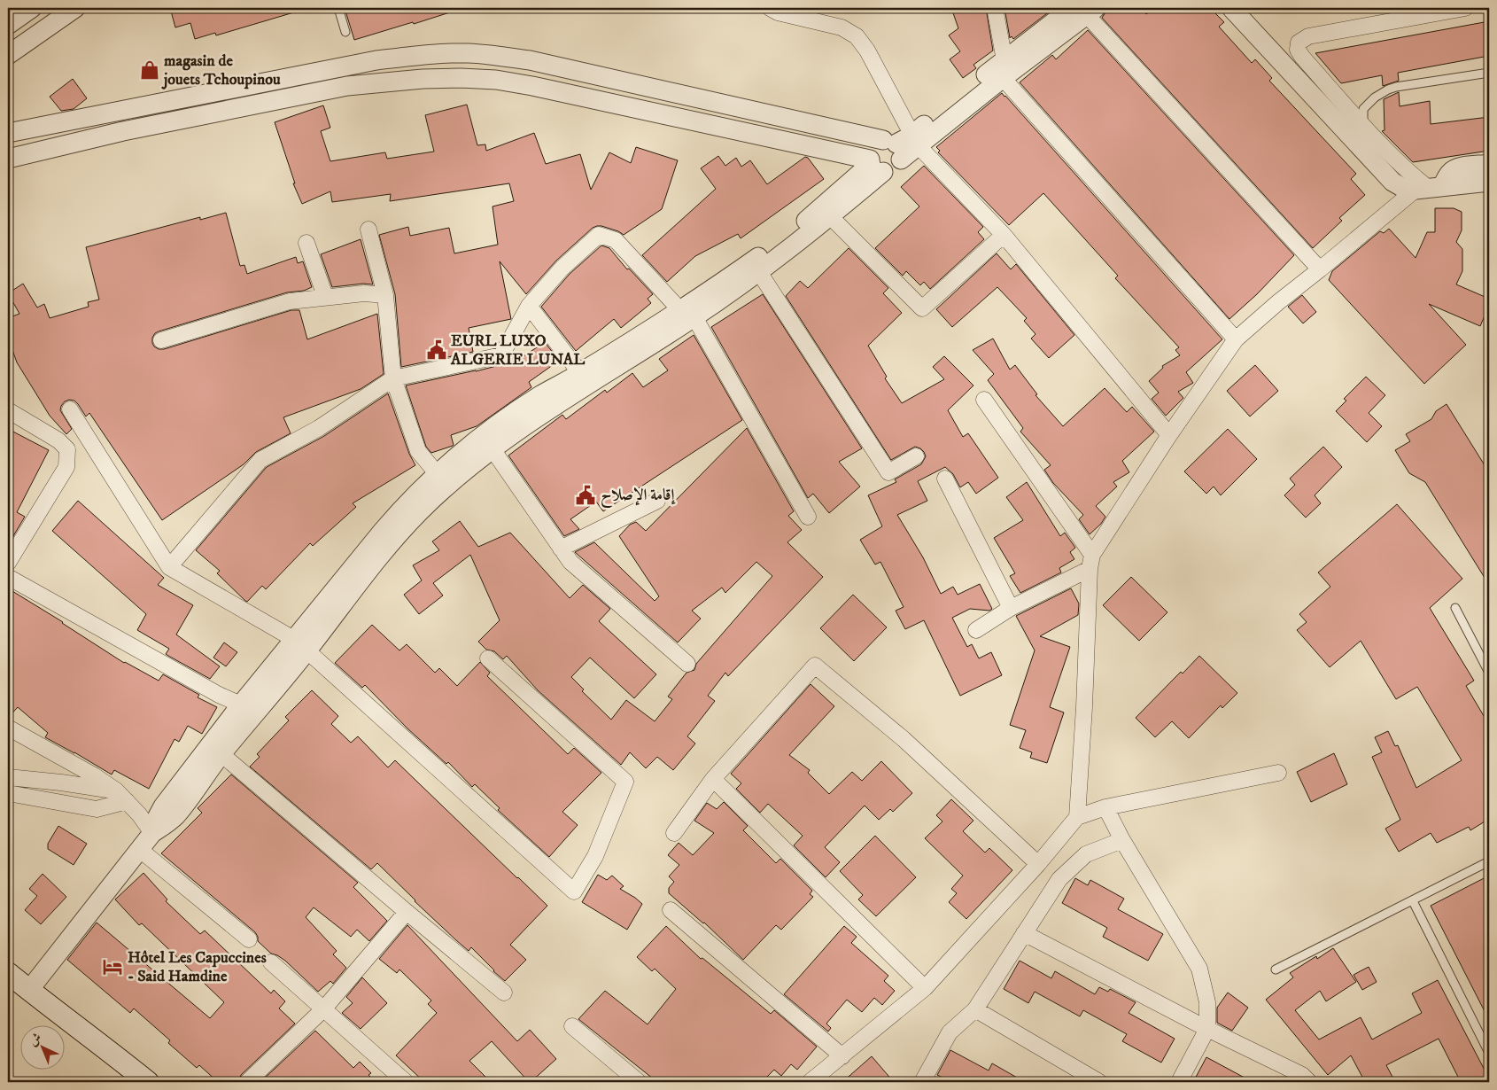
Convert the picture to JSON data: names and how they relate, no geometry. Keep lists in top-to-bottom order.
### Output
{
  "places": {
    "shop": ["magasin de jouets Tchoupinou"],
    "public building": ["EURL LUXO ALGERIE LUNAL", "إقامة الإصلاح"],
    "hotel": ["Hôtel Les Capuccines - Said Hamdine"]
  },
  "north": "top left"
}
